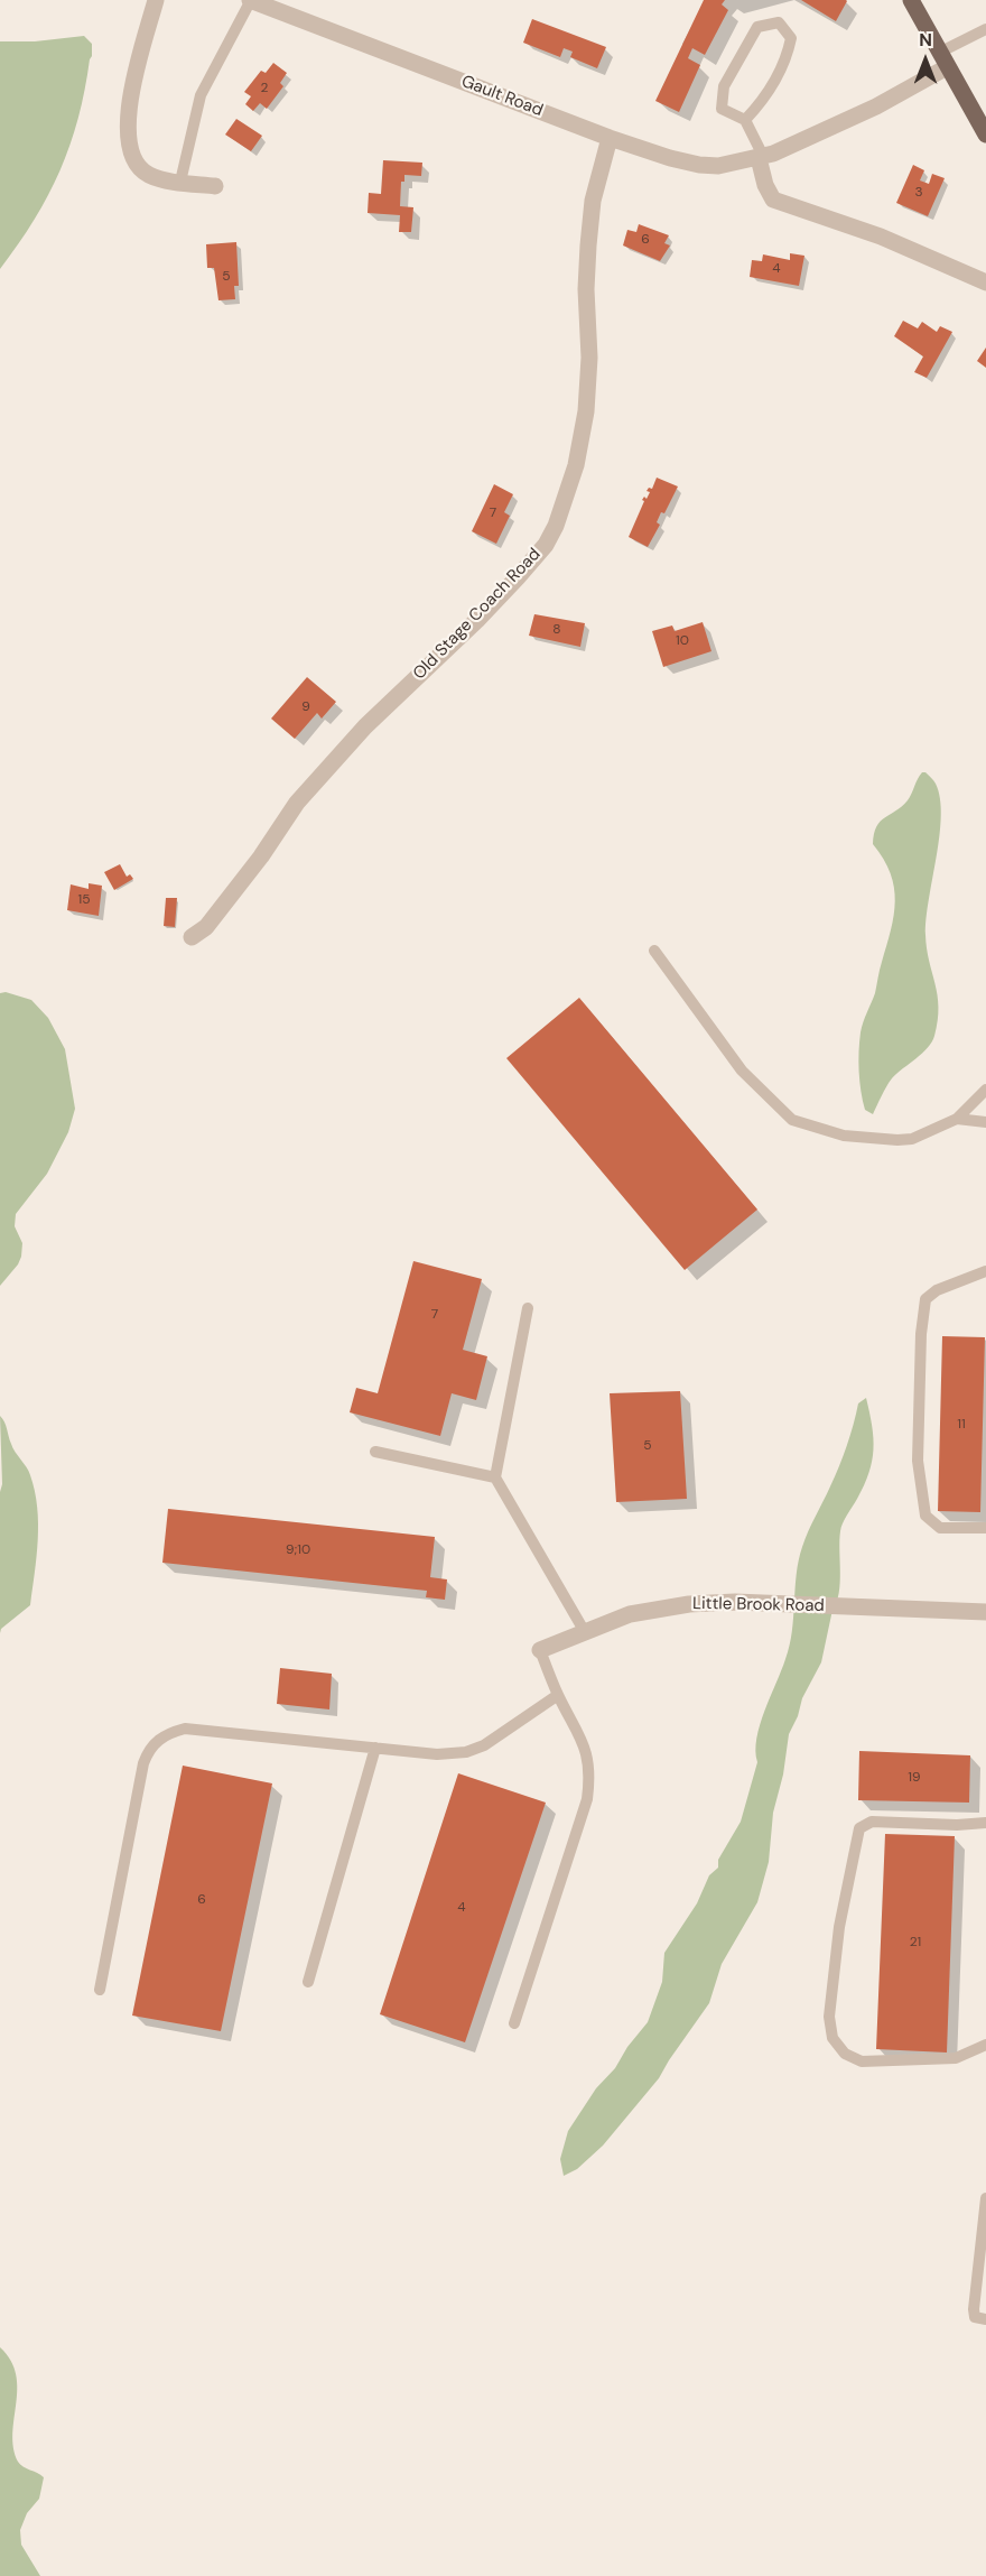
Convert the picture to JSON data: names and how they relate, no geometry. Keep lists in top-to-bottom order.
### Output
{
  "streets": {
    "street": ["Gault Road", "Old Stage Coach Road", "Little Brook Road"]
  },
  "crossings": [
    ["Gault Road", "Old Stage Coach Road"]
  ],
  "house_numbers": [
    "2",
    "3",
    "6",
    "4",
    "5",
    "7",
    "8",
    "10",
    "9",
    "15",
    "7",
    "11",
    "5",
    "9;10",
    "19",
    "6",
    "4",
    "21"
  ],
  "north": "top"
}
